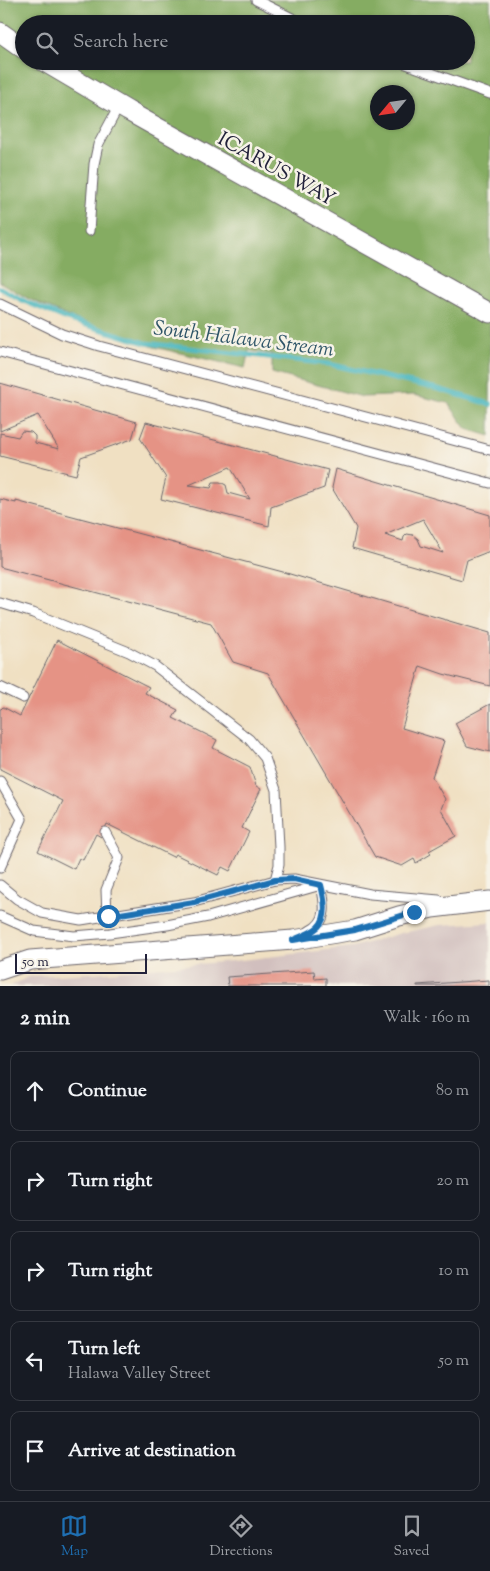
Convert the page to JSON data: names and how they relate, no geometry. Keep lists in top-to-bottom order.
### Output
{
  "streets": {
    "street": ["ICARUS WAY"]
  },
  "water": ["South Hālawa Stream"],
  "scale_bar": "50 m",
  "north": "bottom left",
  "page": {
    "search": "Search here",
    "scale": "50 m",
    "heading": ["2 min", "Walk · 160 m"],
    "list": [
      ["Continue", "80 m"],
      ["Turn right", "20 m"],
      ["Turn right", "10 m"],
      ["Turn left", "Halawa Valley Street", "50 m"],
      "Arrive at destination"
    ],
    "nav": ["Map", "Directions", "Saved"]
  }
}
